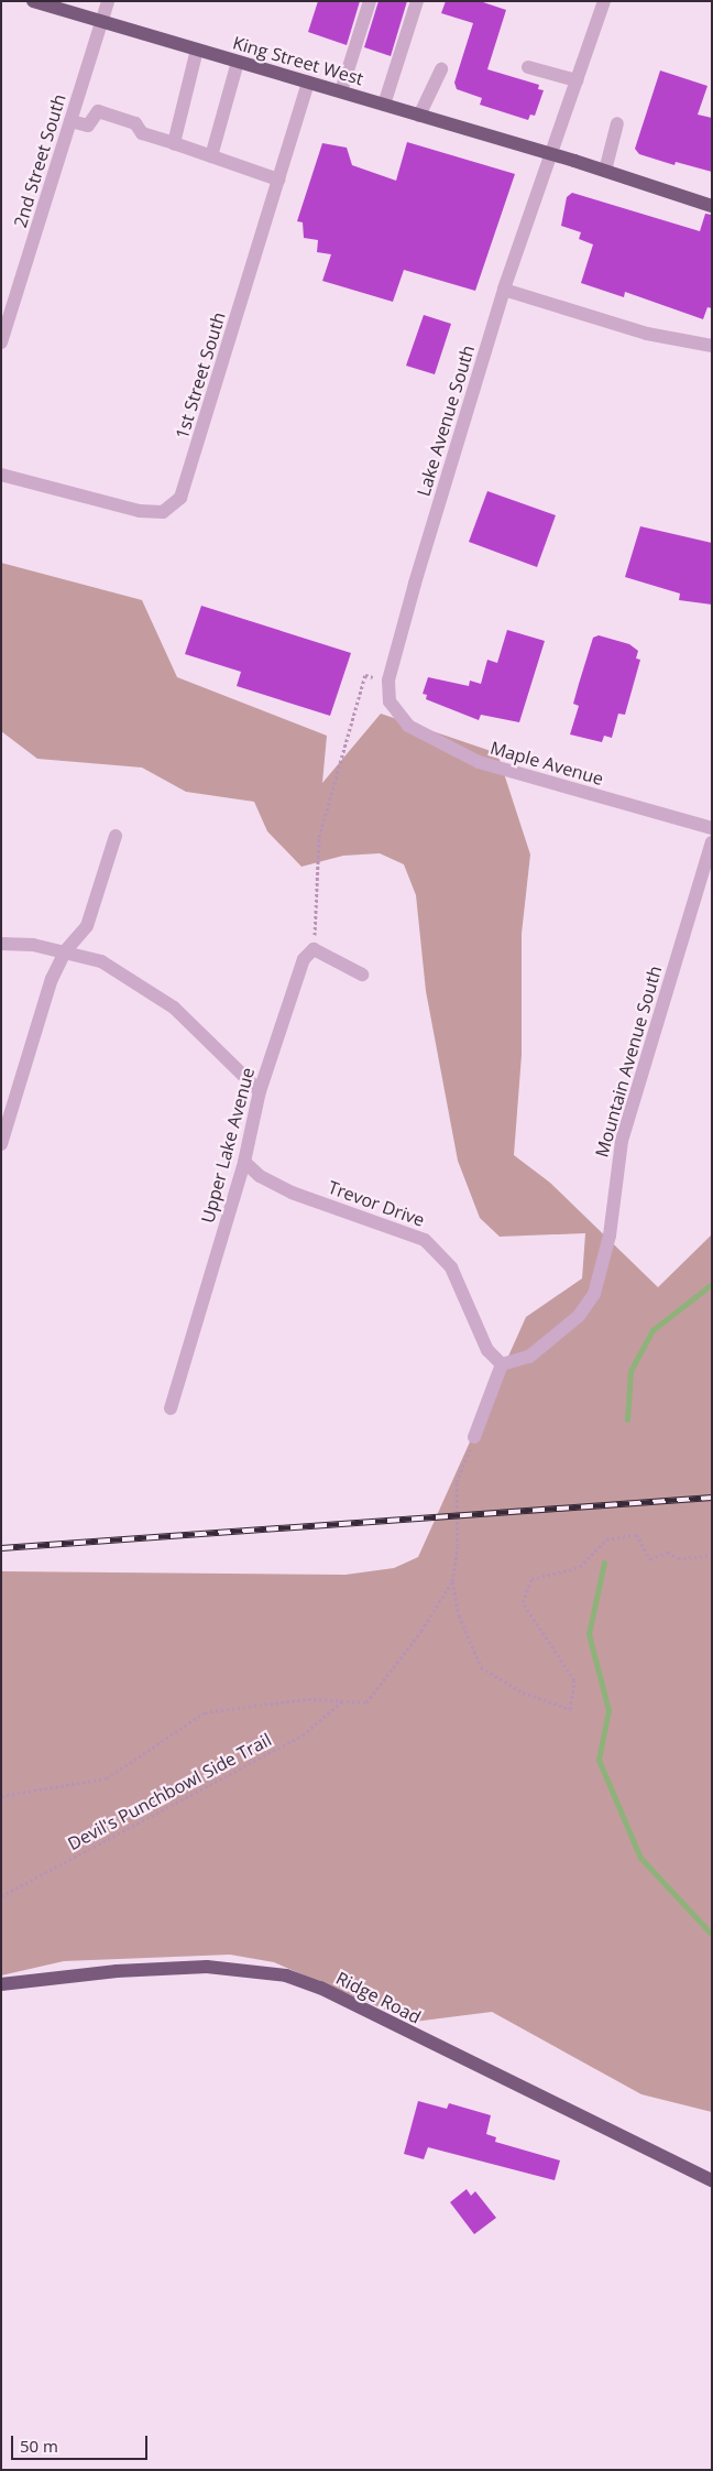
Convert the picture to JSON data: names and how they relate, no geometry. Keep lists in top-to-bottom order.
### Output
{
  "streets": {
    "main road": ["King Street West", "Ridge Road"],
    "street": [
      "2nd Street South",
      "1st Street South",
      "Lake Avenue South",
      "Maple Avenue",
      "Mountain Avenue South",
      "Upper Lake Avenue",
      "Trevor Drive"
    ],
    "path": ["Devil's Punchbowl Side Trail"]
  },
  "crossings": [
    ["King Street West", "2nd Street South"],
    ["King Street West", "1st Street South"],
    ["King Street West", "Lake Avenue South"],
    ["Lake Avenue South", "Maple Avenue"],
    ["Mountain Avenue South", "Trevor Drive"],
    ["Upper Lake Avenue", "Trevor Drive"]
  ],
  "scale_bar": "50 m"
}
